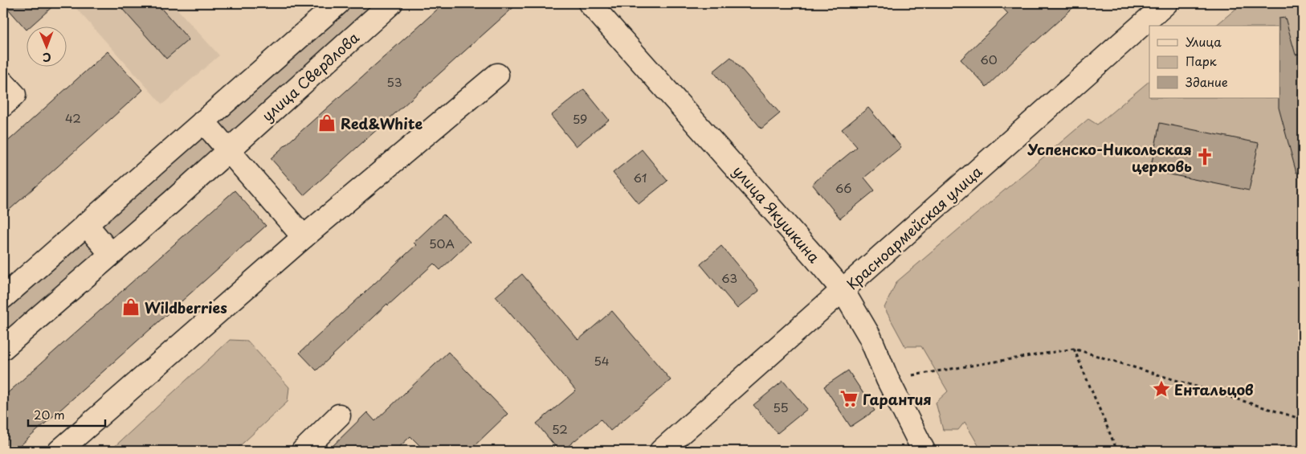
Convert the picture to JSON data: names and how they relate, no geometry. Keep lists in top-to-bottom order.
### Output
{
  "streets": {
    "street": ["улица Свердлова", "улица Якушкина", "Красноармейская улица"]
  },
  "crossings": [
    ["улица Якушкина", "Красноармейская улица"]
  ],
  "places": {
    "shop": ["Red&White", "Wildberries"],
    "church": ["Успенско-Никольская церковь"],
    "place": ["Ентальцов"],
    "supermarket": ["Гарантия"]
  },
  "house_numbers": [
    "60",
    "53",
    "42",
    "59",
    "61",
    "66",
    "50А",
    "63",
    "54",
    "55",
    "52"
  ],
  "legend": ["Улица", "Парк", "Здание"],
  "scale_bar": "20 m",
  "north": "bottom"
}
